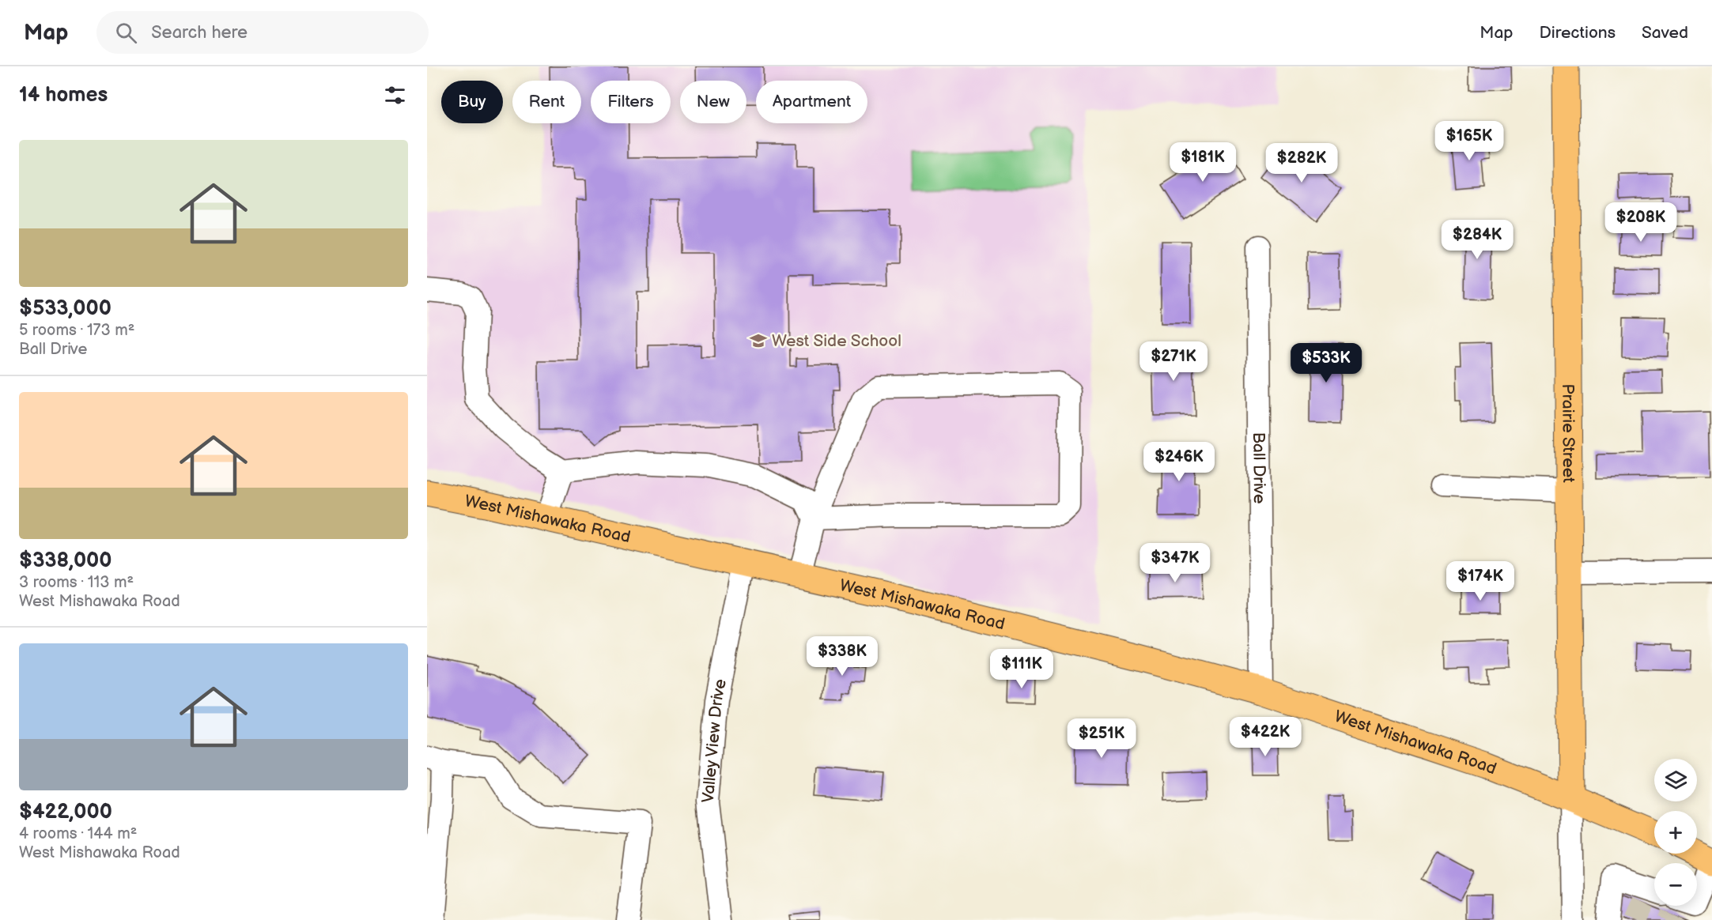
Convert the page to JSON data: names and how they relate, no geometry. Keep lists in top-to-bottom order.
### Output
{
  "streets": {
    "main road": ["Prairie Street", "West Mishawaka Road"],
    "street": ["Ball Drive", "Valley View Drive"]
  },
  "crossings": [
    ["Prairie Street", "West Mishawaka Road"],
    ["Ball Drive", "West Mishawaka Road"],
    ["West Mishawaka Road", "Valley View Drive"]
  ],
  "places": {
    "school or university": ["West Side School"]
  },
  "page": {
    "header": "Map",
    "search": "Search here",
    "nav": ["Map", "Directions", "Saved"],
    "heading": "14 homes",
    "chip": [
      "Buy",
      "Rent",
      "Filters",
      "New",
      "Apartment"
    ],
    "price": [
      "$165K",
      "$181K",
      "$282K",
      "$208K",
      "$284K",
      "$271K",
      "$533K",
      "$246K",
      "$347K",
      "$174K",
      "$338K",
      "$111K",
      "$422K",
      "$251K"
    ],
    "list": [
      {
        "name": "$533,000",
        "note": "5 rooms · 173 m² · Ball Drive"
      },
      {
        "name": "$338,000",
        "note": "3 rooms · 113 m² · West Mishawaka Road"
      },
      {
        "name": "$422,000",
        "note": "4 rooms · 144 m² · West Mishawaka Road"
      }
    ],
    "map_buttons": ["+", "−"]
  }
}
